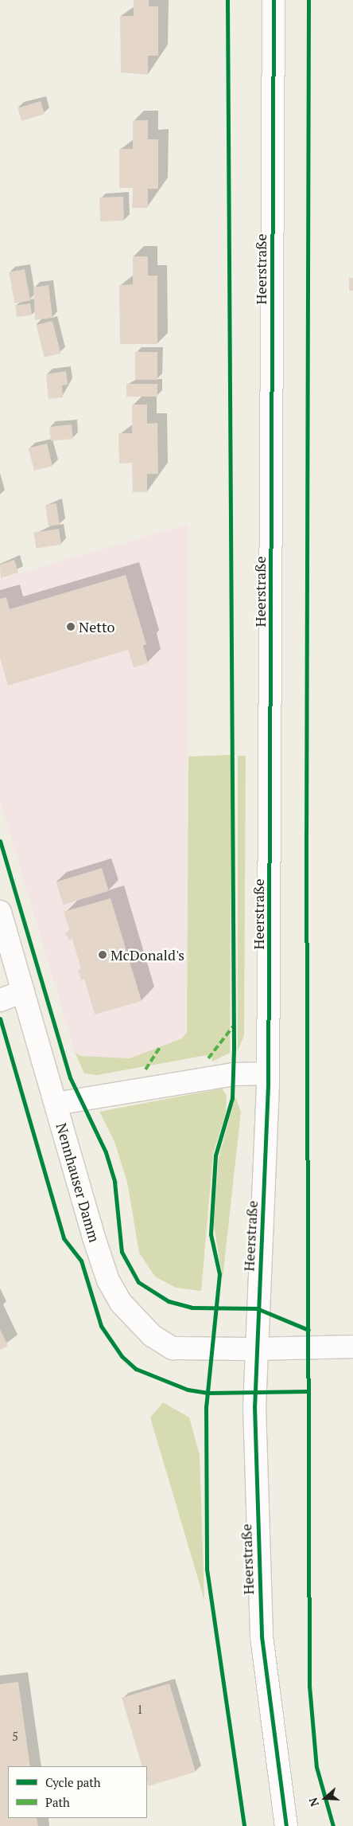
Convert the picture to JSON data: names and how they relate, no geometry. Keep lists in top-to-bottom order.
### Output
{
  "streets": {
    "main road": ["Heerstraße", "Nennhauser Damm"]
  },
  "crossings": [
    ["Heerstraße", "Nennhauser Damm"]
  ],
  "places": ["Netto", "McDonald's"],
  "house_numbers": ["1", "5"],
  "legend": ["Cycle path", "Path"],
  "north": "left"
}
